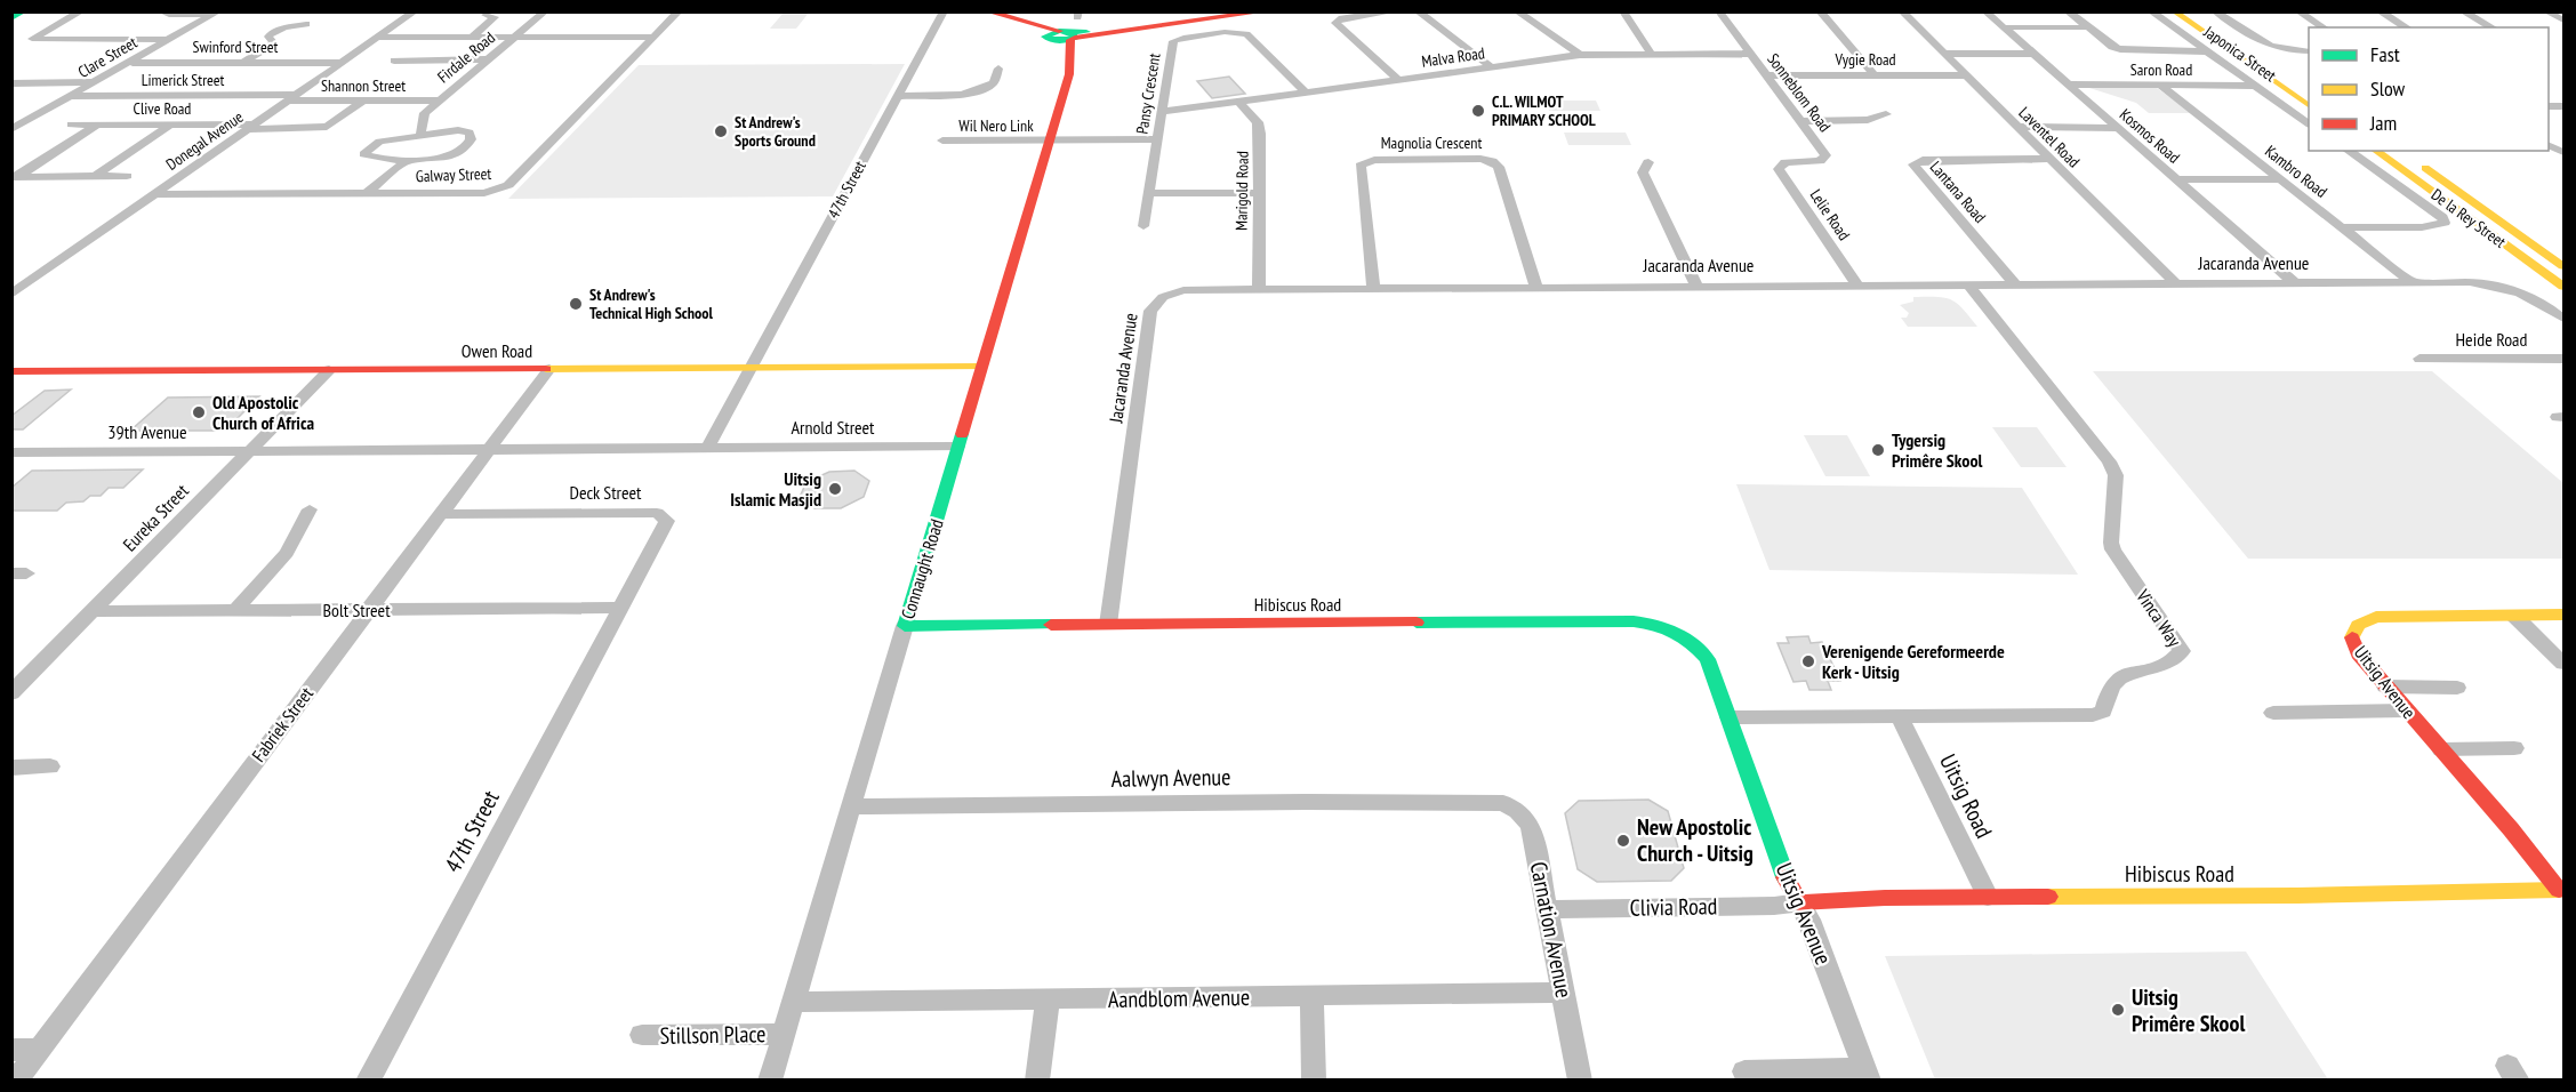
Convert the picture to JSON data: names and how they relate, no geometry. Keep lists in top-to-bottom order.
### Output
{
  "streets": {
    "street": [
      "Swinford Street",
      "Japonica Street",
      "Clare Street",
      "Firdale Road",
      "Malva Road",
      "Vygie Road",
      "Saron Road",
      "Limerick Street",
      "Shannon Street",
      "Sonneblom Road",
      "Pansy Crescent",
      "Clive Road",
      "Wil Nero Link",
      "Kosmos Road",
      "Laventel Road",
      "Donegal Avenue",
      "Magnolia Crescent",
      "Kambro Road",
      "Galway Street",
      "47th Street",
      "Marigold Road",
      "Lantana Road",
      "Lelie Road",
      "De la Rey Street",
      "Jacaranda Avenue",
      "Heide Road",
      "Owen Road",
      "Arnold Street",
      "39th Avenue",
      "Deck Street",
      "Eureka Street",
      "Connaught Road",
      "Hibiscus Road",
      "Bolt Street",
      "Vinca Way",
      "Uitsig Avenue",
      "Fabriek Street",
      "Aalwyn Avenue",
      "Uitsig Road",
      "Clivia Road",
      "Carnation Avenue",
      "Aandblom Avenue",
      "Stillson Place"
    ]
  },
  "crossings": [
    ["Swinford Street", "Clare Street"],
    ["Swinford Street", "Donegal Avenue"],
    ["Japonica Street", "Saron Road"],
    ["Clare Street", "Limerick Street"],
    ["Firdale Road", "Shannon Street"],
    ["Malva Road", "Sonneblom Road"],
    ["Malva Road", "Pansy Crescent"],
    ["Malva Road", "Marigold Road"],
    ["Vygie Road", "Sonneblom Road"],
    ["Vygie Road", "Laventel Road"],
    ["Saron Road", "Kosmos Road"],
    ["Saron Road", "Kambro Road"],
    ["Limerick Street", "Shannon Street"],
    ["Limerick Street", "Donegal Avenue"],
    ["Shannon Street", "Clive Road"],
    ["Shannon Street", "Donegal Avenue"],
    ["Sonneblom Road", "Lelie Road"],
    ["Pansy Crescent", "Wil Nero Link"],
    ["Clive Road", "Donegal Avenue"],
    ["Wil Nero Link", "Connaught Road"],
    ["Kosmos Road", "Jacaranda Avenue"],
    ["Laventel Road", "Lantana Road"],
    ["Laventel Road", "Jacaranda Avenue"],
    ["Donegal Avenue", "Galway Street"],
    ["Magnolia Crescent", "Jacaranda Avenue"],
    ["Kambro Road", "Jacaranda Avenue"],
    ["47th Street", "Owen Road"],
    ["47th Street", "Deck Street"],
    ["47th Street", "Bolt Street"],
    ["Marigold Road", "Jacaranda Avenue"],
    ["Lantana Road", "Jacaranda Avenue"],
    ["Lelie Road", "Jacaranda Avenue"],
    ["Jacaranda Avenue", "Hibiscus Road"],
    ["Jacaranda Avenue", "Vinca Way"],
    ["Owen Road", "Eureka Street"],
    ["Owen Road", "Connaught Road"],
    ["Owen Road", "Fabriek Street"],
    ["Arnold Street", "39th Avenue"],
    ["Arnold Street", "Connaught Road"],
    ["Arnold Street", "Fabriek Street"],
    ["39th Avenue", "Eureka Street"],
    ["39th Avenue", "Fabriek Street"],
    ["Deck Street", "Bolt Street"],
    ["Deck Street", "Fabriek Street"],
    ["Eureka Street", "Bolt Street"],
    ["Connaught Road", "Hibiscus Road"],
    ["Connaught Road", "Aalwyn Avenue"],
    ["Connaught Road", "Aandblom Avenue"],
    ["Connaught Road", "Stillson Place"],
    ["Hibiscus Road", "Uitsig Avenue"],
    ["Hibiscus Road", "Uitsig Road"],
    ["Hibiscus Road", "Clivia Road"],
    ["Bolt Street", "Fabriek Street"],
    ["Vinca Way", "Uitsig Avenue"],
    ["Vinca Way", "Uitsig Road"],
    ["Uitsig Avenue", "Clivia Road"],
    ["Aalwyn Avenue", "Carnation Avenue"],
    ["Clivia Road", "Carnation Avenue"],
    ["Carnation Avenue", "Aandblom Avenue"]
  ],
  "places": [
    "C.L. WILMOT PRIMARY SCHOOL",
    "St Andrew's Sports Ground",
    "St Andrew's Technical High School",
    "Old Apostolic Church of Africa",
    "Tygersig Primêre Skool",
    "Uitsig Islamic Masjid",
    "Verenigende Gereformeerde Kerk - Uitsig",
    "New Apostolic Church - Uitsig",
    "Uitsig Primêre Skool"
  ],
  "legend": ["Fast", "Slow", "Jam"]
}
